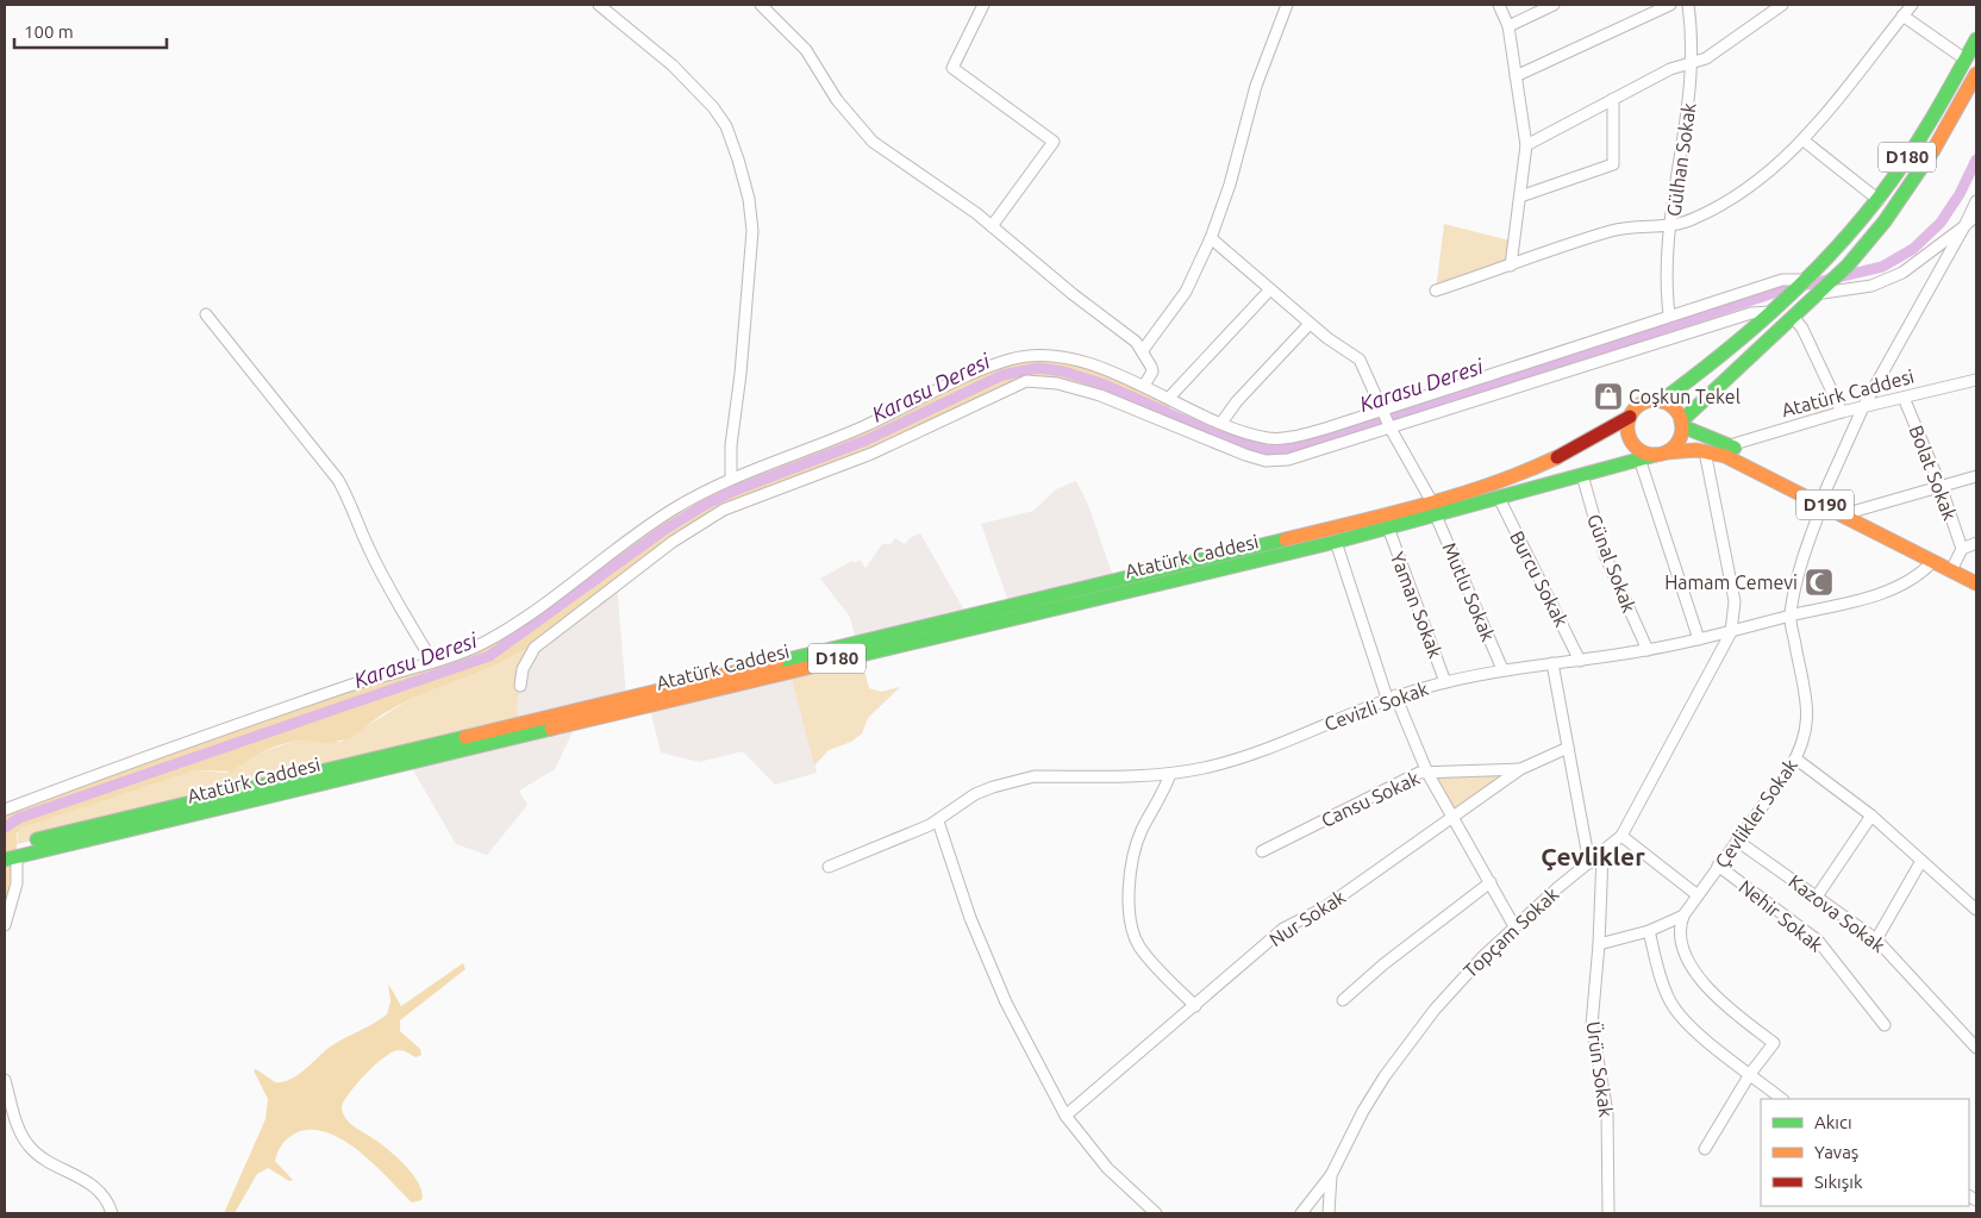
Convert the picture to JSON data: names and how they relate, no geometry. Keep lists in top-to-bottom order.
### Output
{
  "streets": {
    "highway": ["D180", "Atatürk Caddesi", "D190"],
    "street": [
      "Gülhan Sokak",
      "Bolat Sokak",
      "Günal Sokak",
      "Burcu Sokak",
      "Mutlu Sokak",
      "Yaman Sokak",
      "Cevizli Sokak",
      "Cansu Sokak",
      "Çevlikler Sokak",
      "Kazova Sokak",
      "Nehir Sokak",
      "Nur Sokak",
      "Topçam Sokak",
      "Ürün Sokak"
    ]
  },
  "crossings": [
    ["D180", "Atatürk Caddesi"],
    ["D180", "D190"],
    ["Atatürk Caddesi", "Bolat Sokak"],
    ["Atatürk Caddesi", "D190"],
    ["Atatürk Caddesi", "Günal Sokak"],
    ["Atatürk Caddesi", "Burcu Sokak"],
    ["Atatürk Caddesi", "Mutlu Sokak"],
    ["Atatürk Caddesi", "Yaman Sokak"],
    ["Atatürk Caddesi", "Çevlikler Sokak"],
    ["D190", "Cevizli Sokak"],
    ["D190", "Çevlikler Sokak"],
    ["Günal Sokak", "Cevizli Sokak"],
    ["Burcu Sokak", "Cevizli Sokak"],
    ["Mutlu Sokak", "Cevizli Sokak"],
    ["Yaman Sokak", "Cevizli Sokak"],
    ["Cevizli Sokak", "Çevlikler Sokak"],
    ["Cevizli Sokak", "Topçam Sokak"],
    ["Cansu Sokak", "Nur Sokak"],
    ["Çevlikler Sokak", "Kazova Sokak"],
    ["Çevlikler Sokak", "Nehir Sokak"],
    ["Topçam Sokak", "Ürün Sokak"]
  ],
  "districts": ["Çevlikler"],
  "water": ["Karasu Deresi"],
  "places": {
    "shop": ["Coşkun Tekel"],
    "mosque": ["Hamam Cemevi"]
  },
  "legend": ["Akıcı", "Yavaş", "Sıkışık"],
  "scale_bar": "100 m"
}
